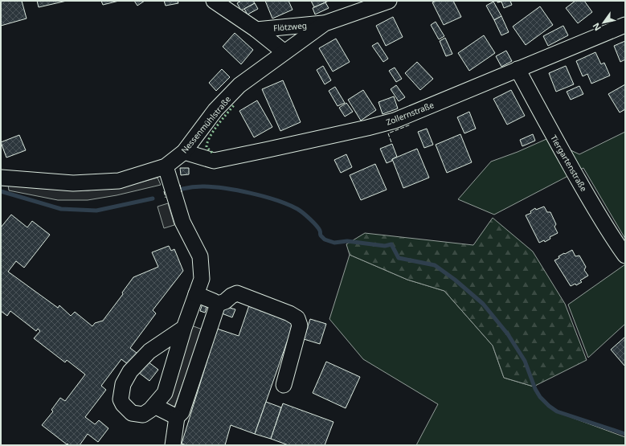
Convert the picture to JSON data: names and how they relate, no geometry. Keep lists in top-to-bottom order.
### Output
{
  "streets": {
    "street": [
      "Flötzweg",
      "Zollernstraße",
      "Nessenmühlstraße",
      "Tiergartenstraße"
    ]
  },
  "crossings": [
    ["Flötzweg", "Nessenmühlstraße"],
    ["Zollernstraße", "Nessenmühlstraße"],
    ["Zollernstraße", "Tiergartenstraße"]
  ],
  "north": "bottom left"
}
